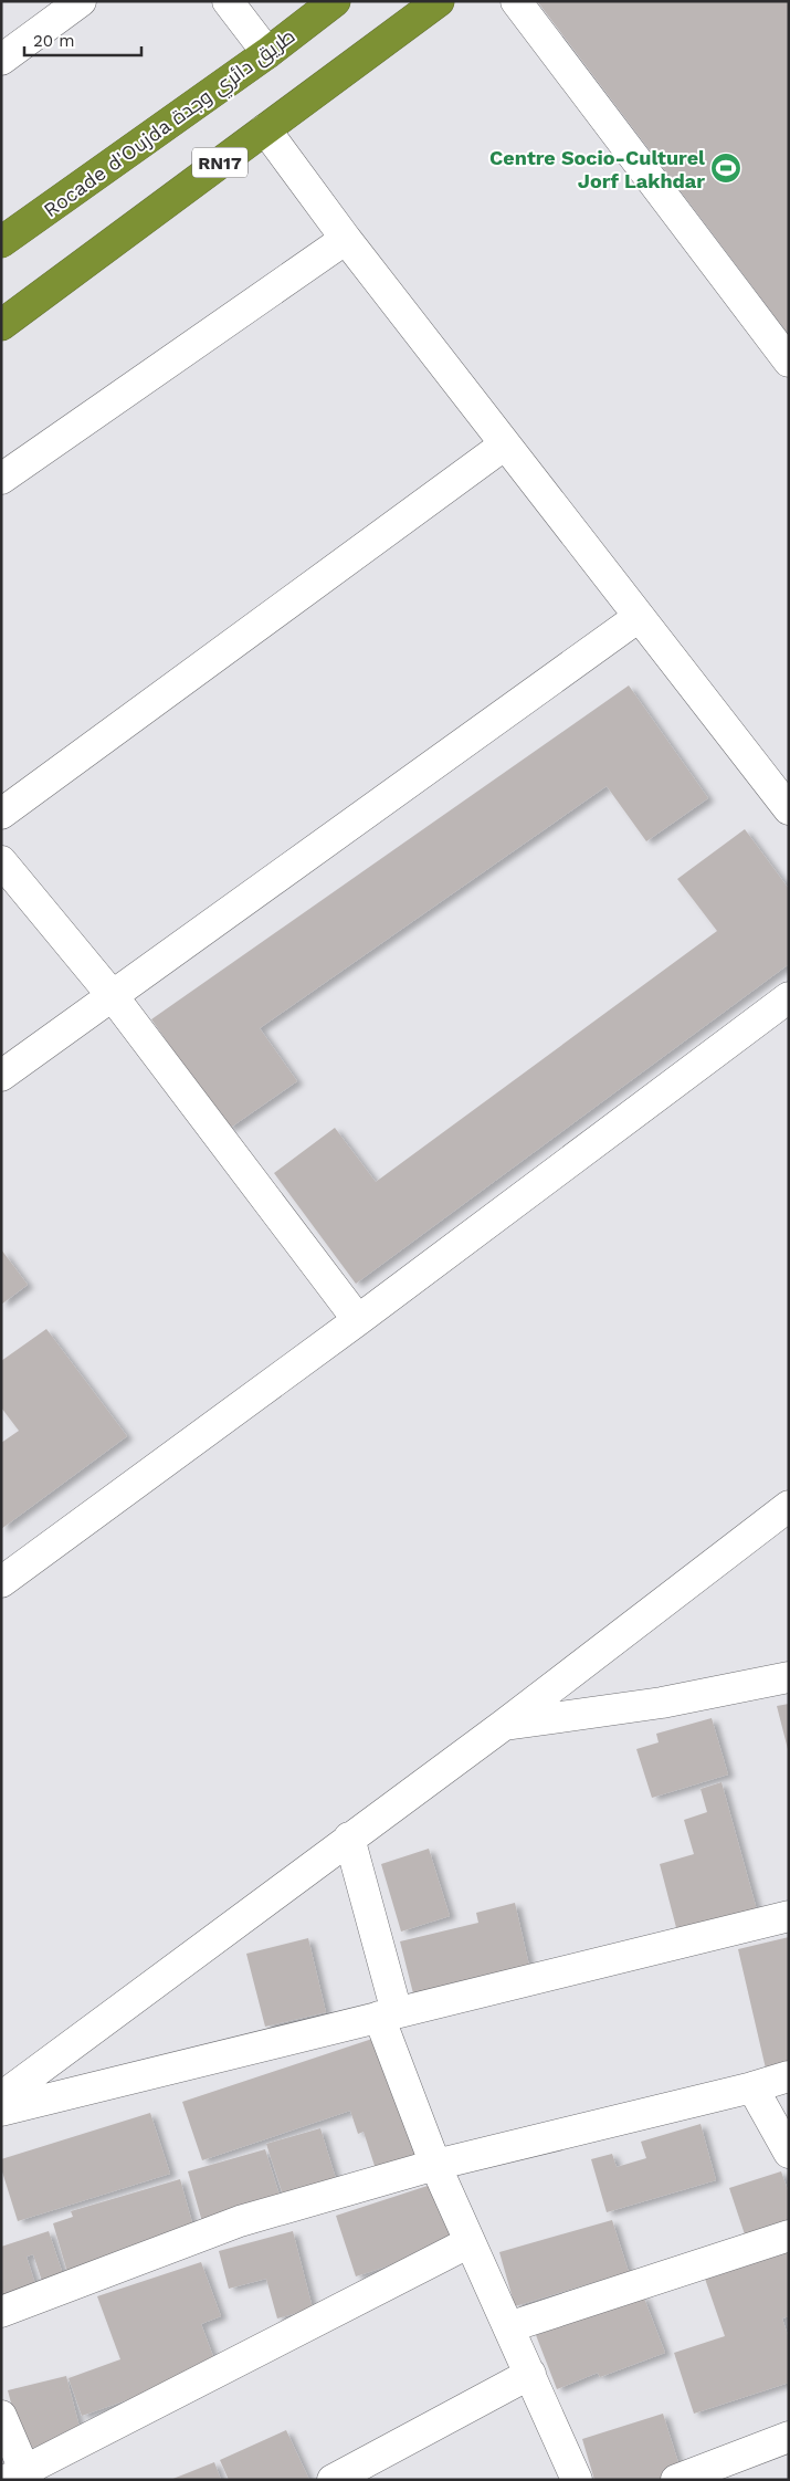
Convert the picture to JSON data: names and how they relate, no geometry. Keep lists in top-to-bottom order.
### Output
{
  "streets": {
    "highway": ["Rocade d'Oujda طريق دائري وجدة", "RN17"]
  },
  "places": {
    "sports": ["Centre Socio-Culturel Jorf Lakhdar"]
  },
  "scale_bar": "20 m"
}
